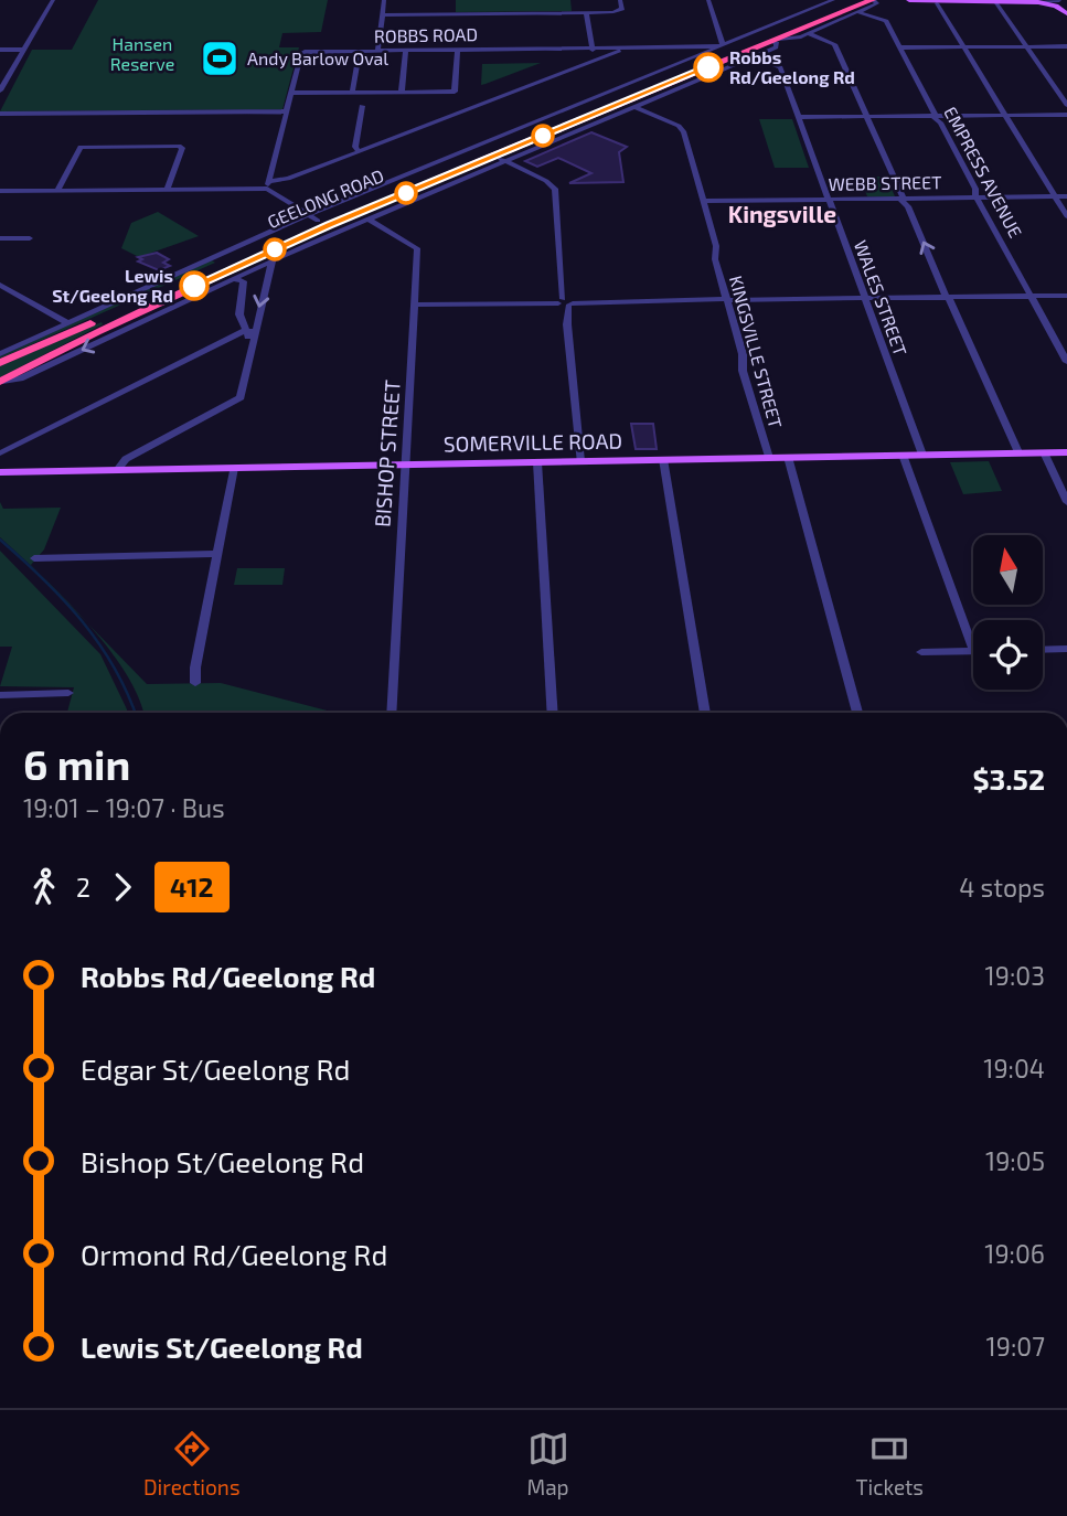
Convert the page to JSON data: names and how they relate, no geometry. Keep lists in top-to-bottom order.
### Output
{
  "streets": {
    "highway": ["GEELONG ROAD"],
    "main road": ["SOMERVILLE ROAD"],
    "street": [
      "ROBBS ROAD",
      "EMPRESS AVENUE",
      "WEBB STREET",
      "WALES STREET",
      "KINGSVILLE STREET",
      "BISHOP STREET"
    ]
  },
  "crossings": [
    ["ROBBS ROAD", "GEELONG ROAD"],
    ["EMPRESS AVENUE", "WEBB STREET"],
    ["WEBB STREET", "WALES STREET"],
    ["WEBB STREET", "KINGSVILLE STREET"],
    ["GEELONG ROAD", "WALES STREET"],
    ["GEELONG ROAD", "KINGSVILLE STREET"],
    ["GEELONG ROAD", "BISHOP STREET"],
    ["WALES STREET", "SOMERVILLE ROAD"],
    ["KINGSVILLE STREET", "SOMERVILLE ROAD"],
    ["SOMERVILLE ROAD", "BISHOP STREET"]
  ],
  "districts": ["Kingsville"],
  "parks": ["Hansen Reserve"],
  "places": {
    "sports": ["Andy Barlow Oval"],
    "other": ["Robbs Rd/Geelong Rd", "Lewis St/Geelong Rd"]
  },
  "lines": ["bus line 412"],
  "north": "top",
  "page": {
    "heading": ["6 min", "19:01 – 19:07 · Bus", "$3.52"],
    "legs": ["2", "412", "4 stops"],
    "list": [
      {
        "name": "Robbs Rd/Geelong Rd",
        "value": "19:03"
      },
      {
        "name": "Edgar St/Geelong Rd",
        "value": "19:04"
      },
      {
        "name": "Bishop St/Geelong Rd",
        "value": "19:05"
      },
      {
        "name": "Ormond Rd/Geelong Rd",
        "value": "19:06"
      },
      {
        "name": "Lewis St/Geelong Rd",
        "value": "19:07"
      }
    ],
    "tabs": ["Directions", "Map", "Tickets"]
  }
}
